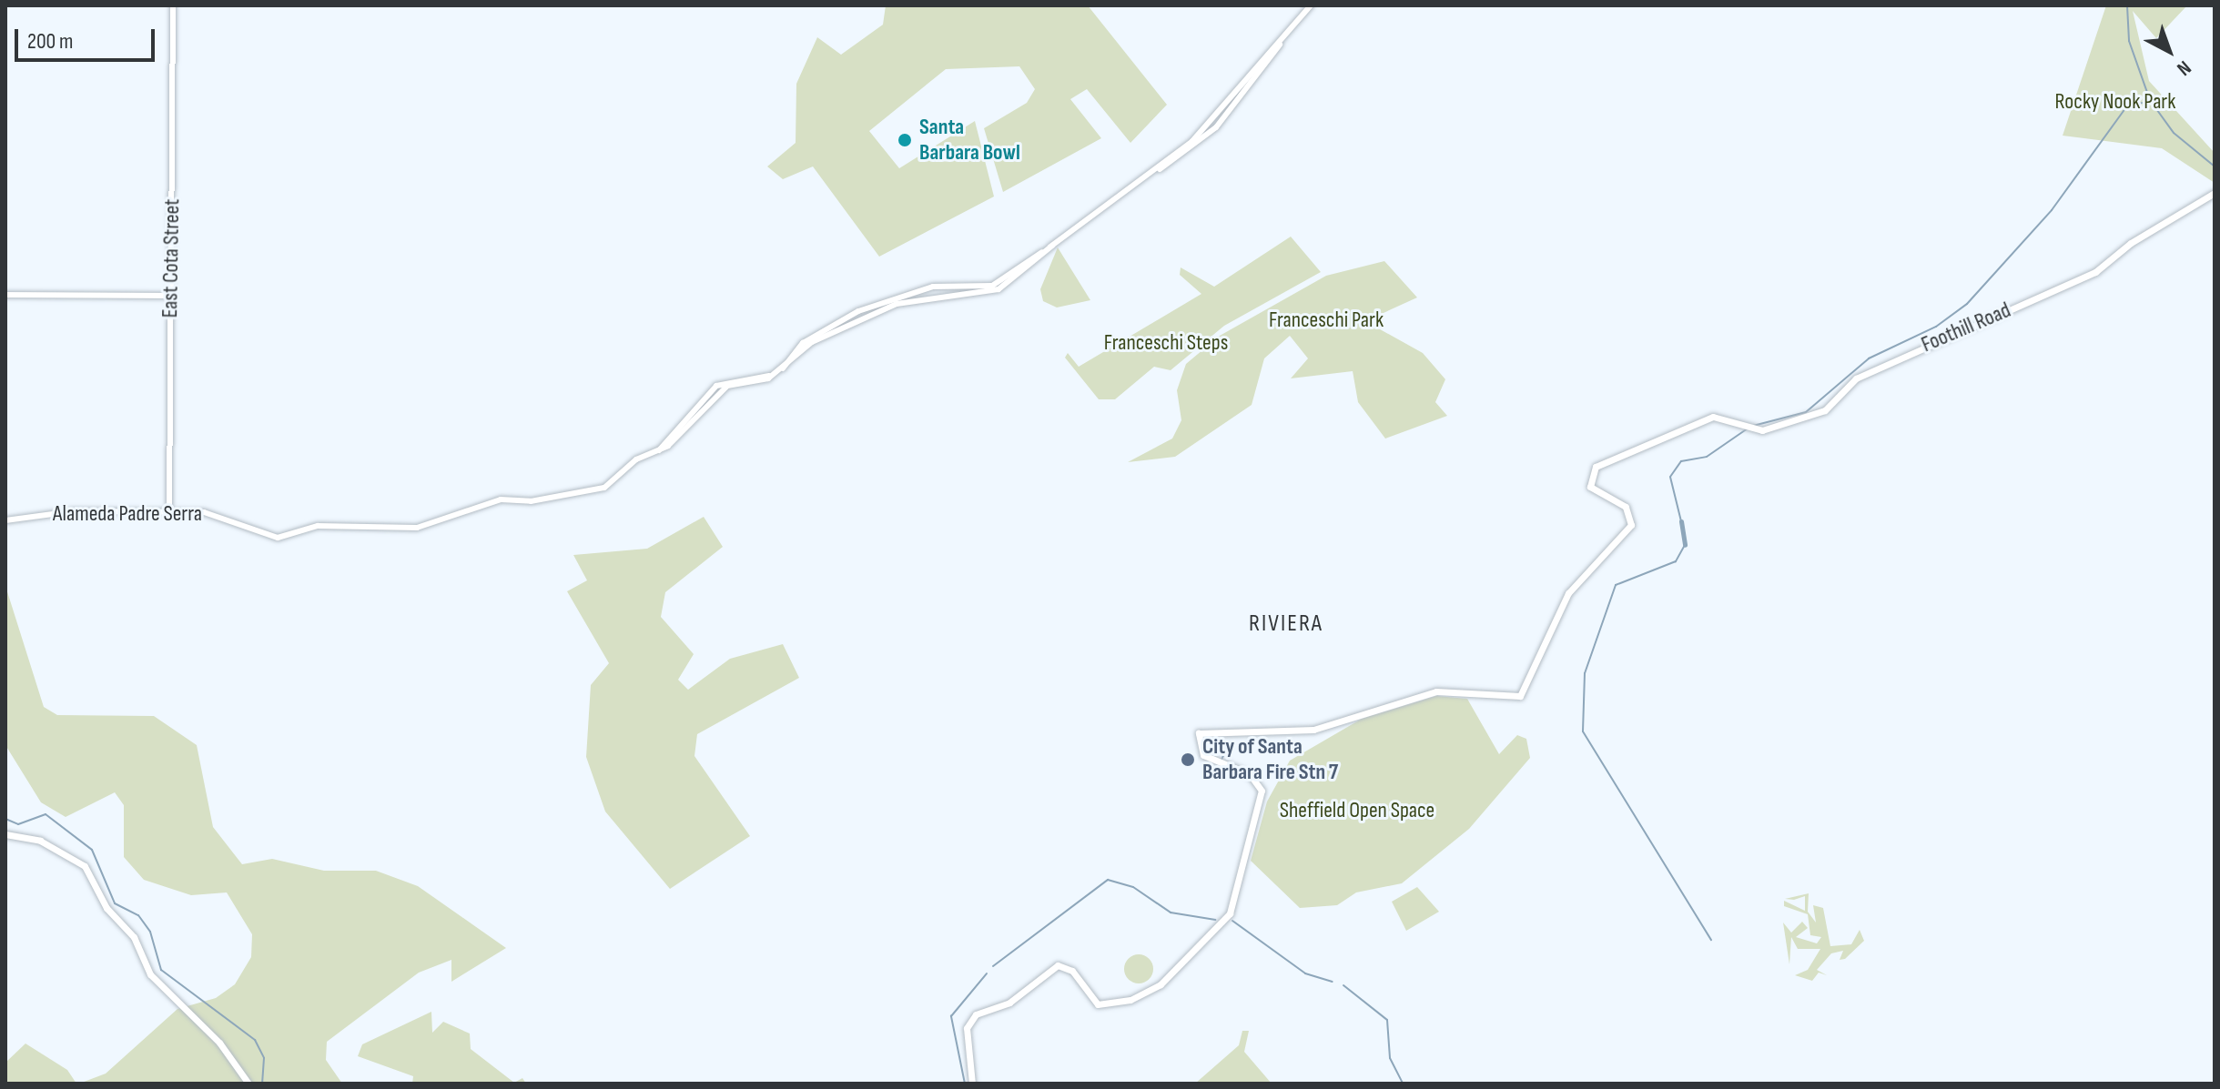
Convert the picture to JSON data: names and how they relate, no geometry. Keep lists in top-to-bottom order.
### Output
{
  "streets": {
    "main road": ["Foothill Road"],
    "street": ["East Cota Street", "Alameda Padre Serra"]
  },
  "crossings": [
    ["East Cota Street", "Alameda Padre Serra"]
  ],
  "districts": ["RIVIERA"],
  "parks": [
    "Rocky Nook Park",
    "Franceschi Park",
    "Franceschi Steps",
    "Sheffield Open Space"
  ],
  "places": ["Santa Barbara Bowl", "City of Santa Barbara Fire Stn 7"],
  "scale_bar": "200 m",
  "north": "bottom right"
}
